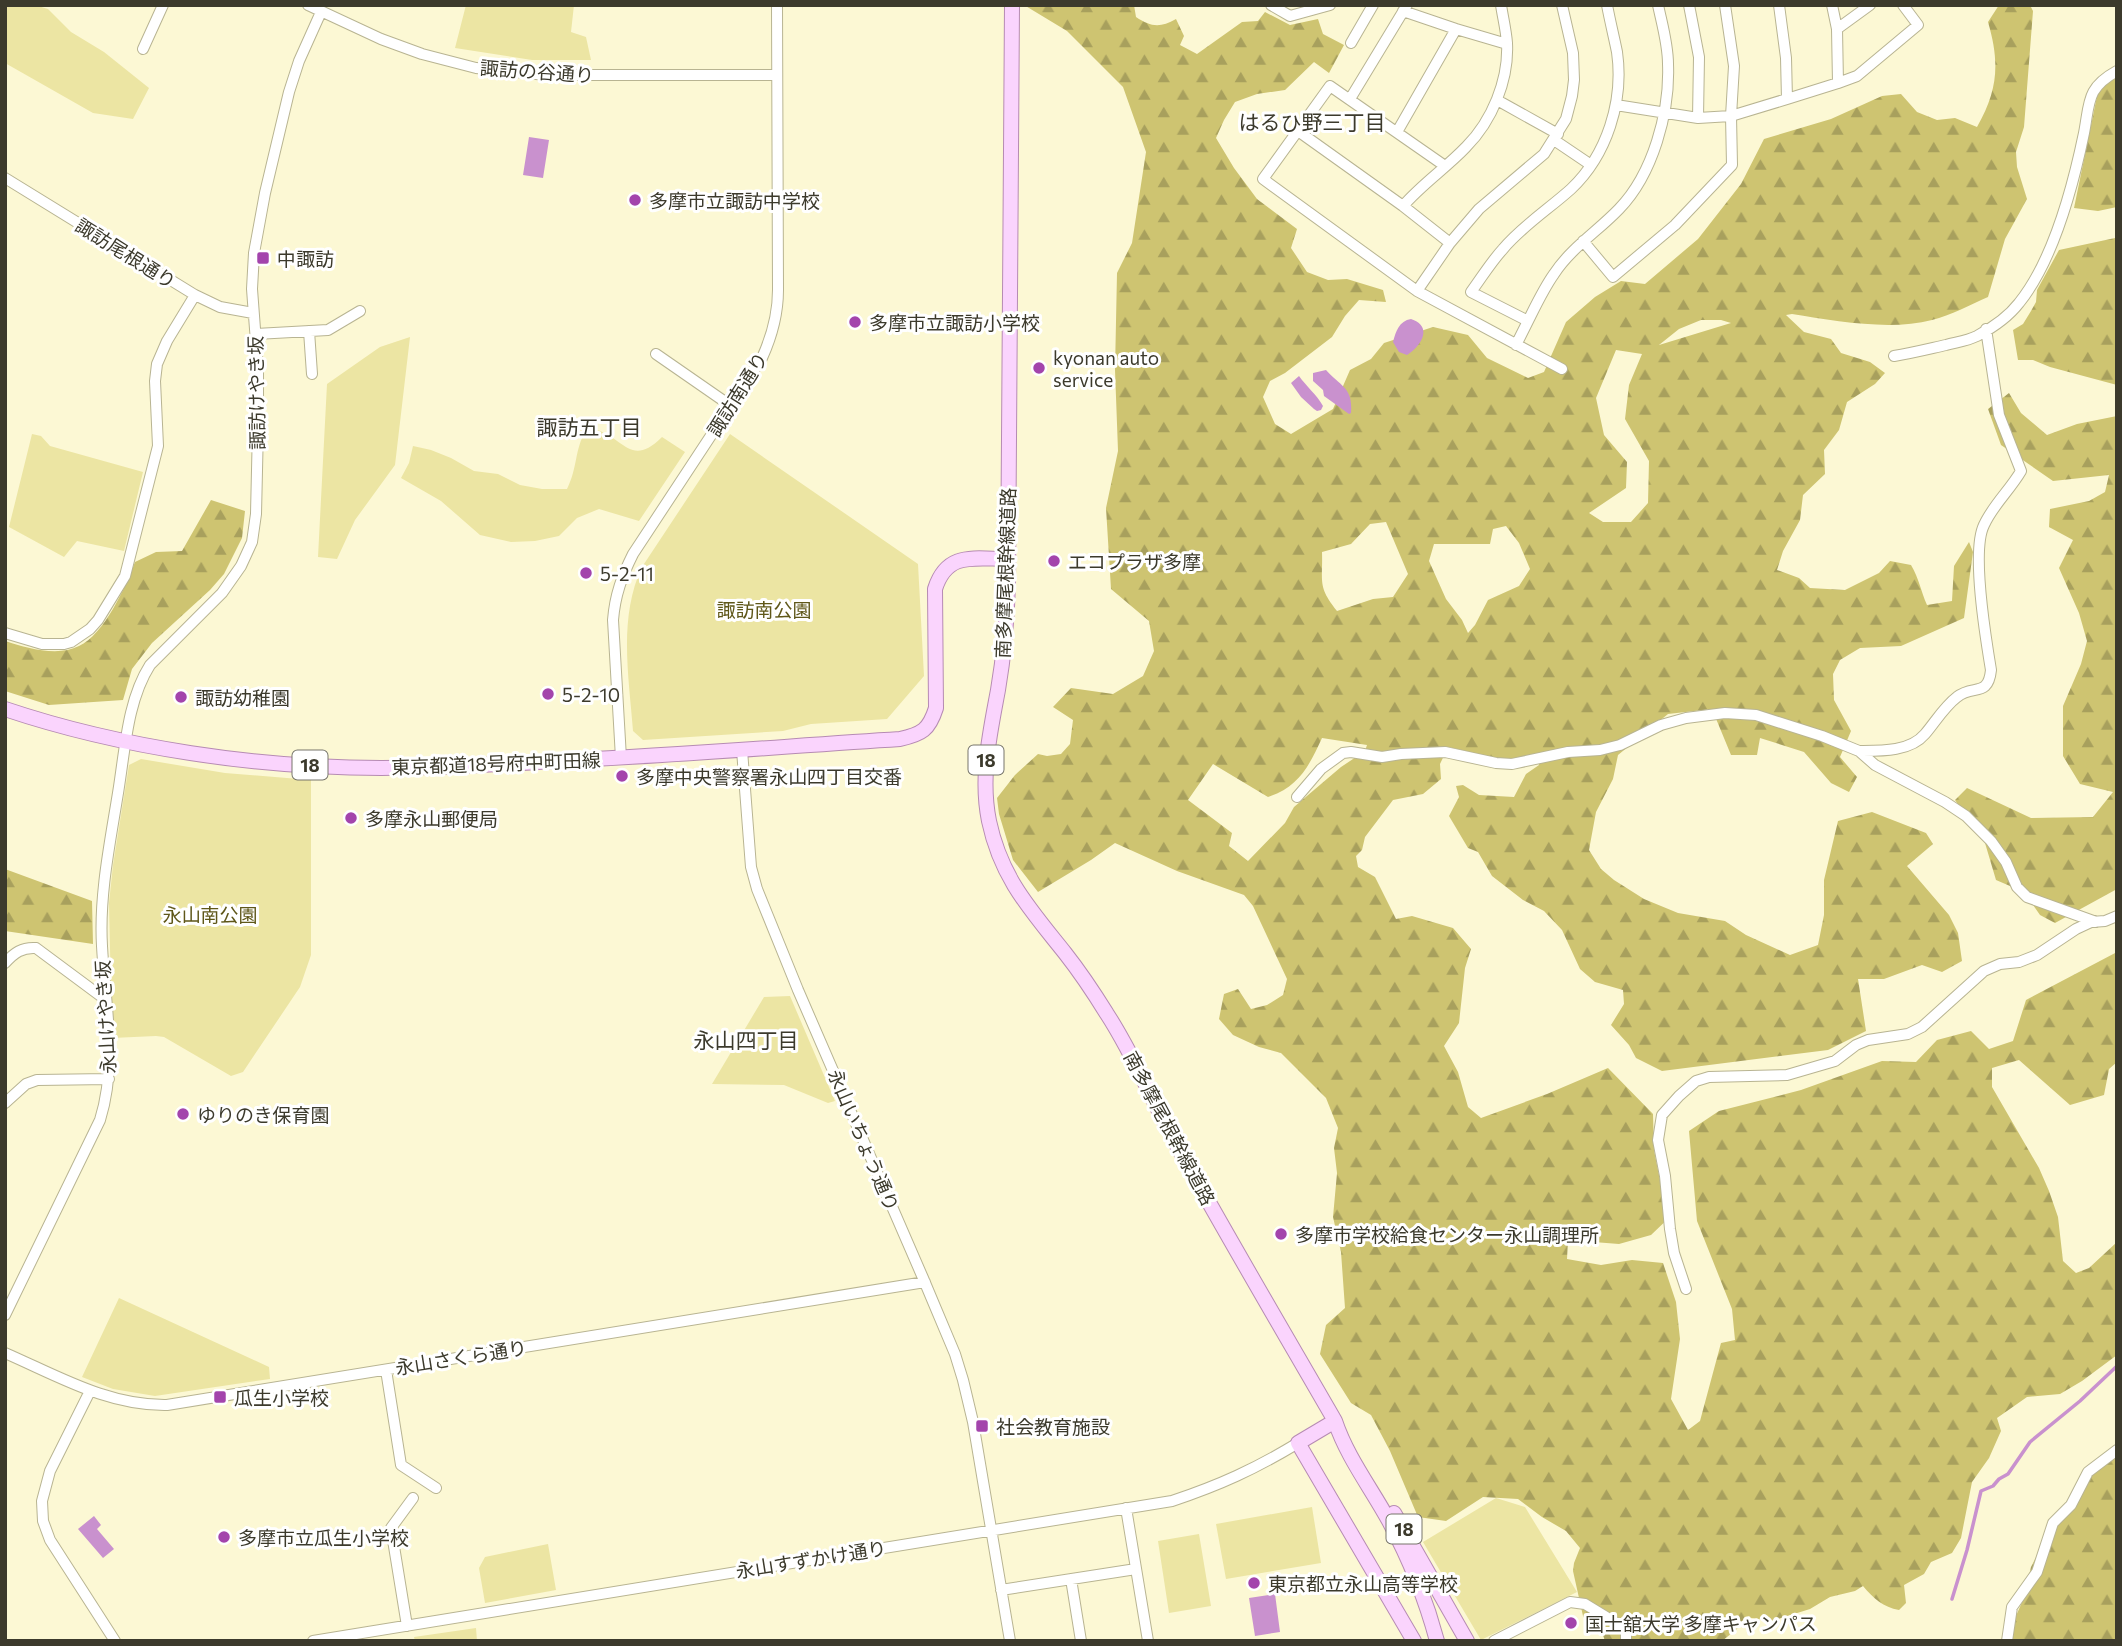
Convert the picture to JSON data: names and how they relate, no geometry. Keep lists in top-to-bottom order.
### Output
{
  "streets": {
    "main road": ["南多摩尾根幹線道路", "18", "東京都道18号府中町田線"],
    "street": [
      "諏訪の谷通り",
      "諏訪尾根通り",
      "諏訪けやき坂",
      "諏訪南通り",
      "永山けやき坂",
      "永山いちょう通り",
      "永山さくら通り",
      "永山すずかけ通り"
    ]
  },
  "crossings": [
    ["諏訪の谷通り", "諏訪けやき坂"],
    ["諏訪の谷通り", "諏訪南通り"],
    ["諏訪尾根通り", "諏訪けやき坂"],
    ["諏訪けやき坂", "東京都道18号府中町田線"],
    ["諏訪けやき坂", "永山けやき坂"],
    ["諏訪南通り", "東京都道18号府中町田線"],
    ["南多摩尾根幹線道路", "東京都道18号府中町田線"],
    ["東京都道18号府中町田線", "永山けやき坂"],
    ["東京都道18号府中町田線", "永山いちょう通り"],
    ["永山いちょう通り", "永山さくら通り"],
    ["永山いちょう通り", "永山すずかけ通り"]
  ],
  "districts": ["はるひ野三丁目", "諏訪五丁目", "永山四丁目"],
  "parks": ["諏訪南公園", "永山南公園"],
  "places": {
    "other": [
      "多摩市立諏訪中学校",
      "多摩市立諏訪小学校",
      "kyonan auto service",
      "エコプラザ多摩",
      "5-2-11",
      "5-2-10",
      "諏訪幼稚園",
      "多摩中央警察署永山四丁目交番",
      "多摩永山郵便局",
      "ゆりのき保育園",
      "多摩市学校給食センター永山調理所",
      "多摩市立瓜生小学校",
      "東京都立永山高等学校",
      "国士舘大学 多摩キャンパス"
    ],
    "transit": ["中諏訪", "瓜生小学校", "社会教育施設"]
  }
}
